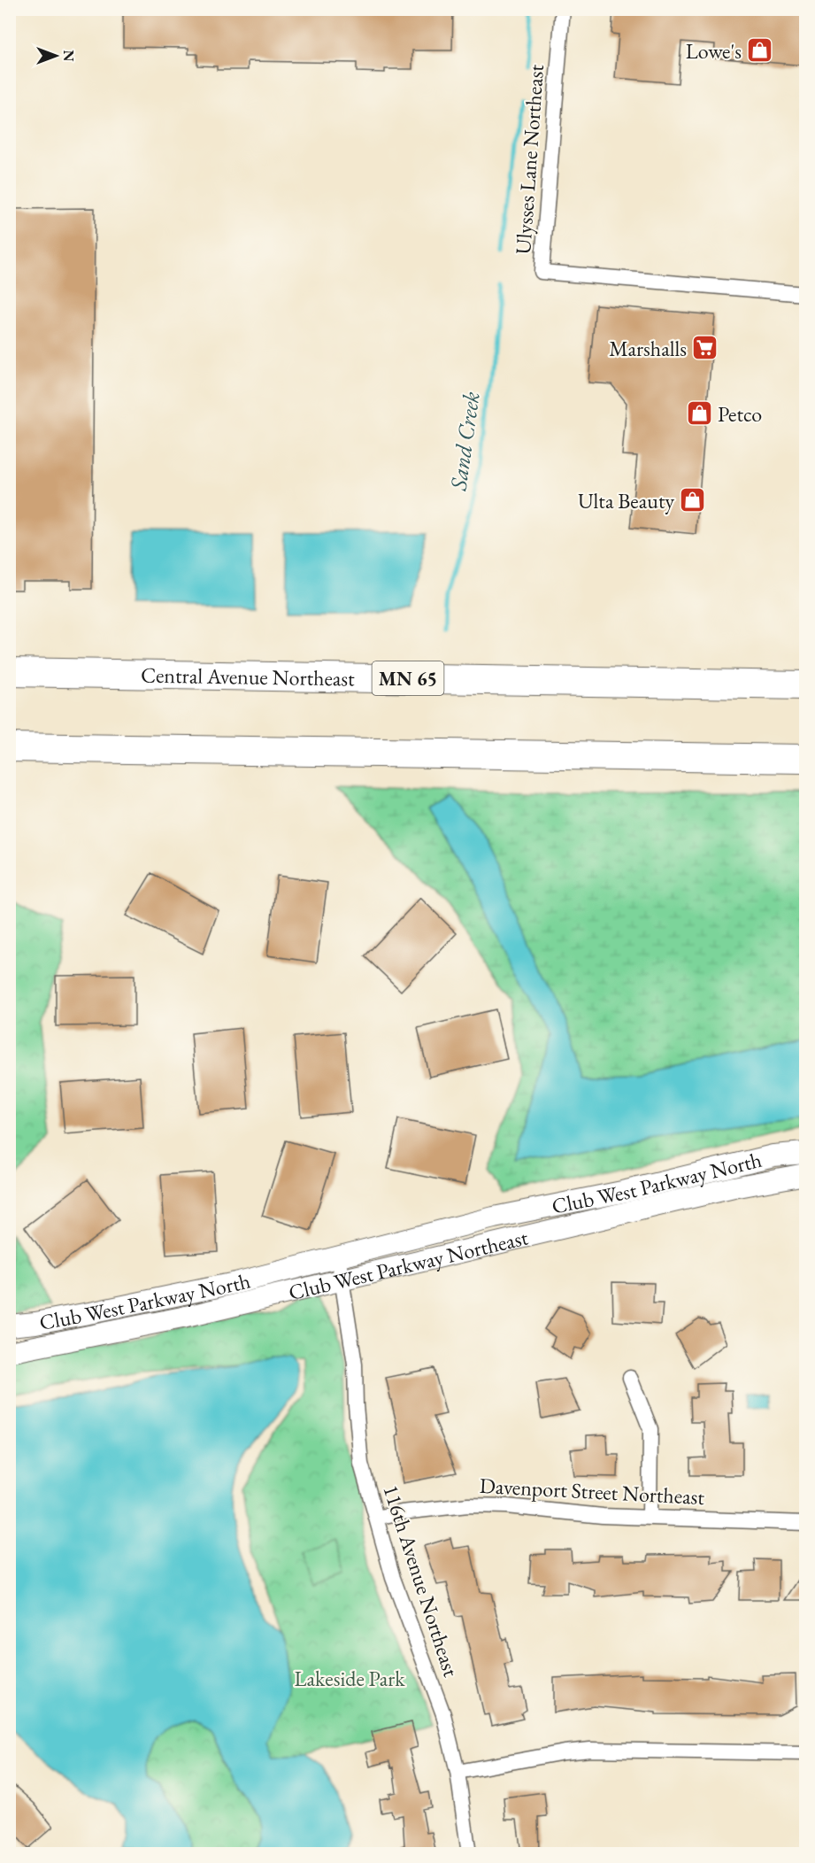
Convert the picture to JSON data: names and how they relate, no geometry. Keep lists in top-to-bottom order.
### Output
{
  "streets": {
    "highway": ["Central Avenue Northeast", "MN 65"],
    "street": [
      "Ulysses Lane Northeast",
      "Club West Parkway North",
      "Club West Parkway Northeast",
      "Davenport Street Northeast",
      "116th Avenue Northeast"
    ]
  },
  "crossings": [
    ["Club West Parkway North", "116th Avenue Northeast"],
    ["Club West Parkway Northeast", "116th Avenue Northeast"],
    ["Davenport Street Northeast", "116th Avenue Northeast"]
  ],
  "water": ["Sand Creek"],
  "parks": ["Lakeside Park"],
  "places": {
    "shop": ["Lowe's", "Petco", "Ulta Beauty"],
    "supermarket": ["Marshalls"]
  },
  "north": "right"
}
